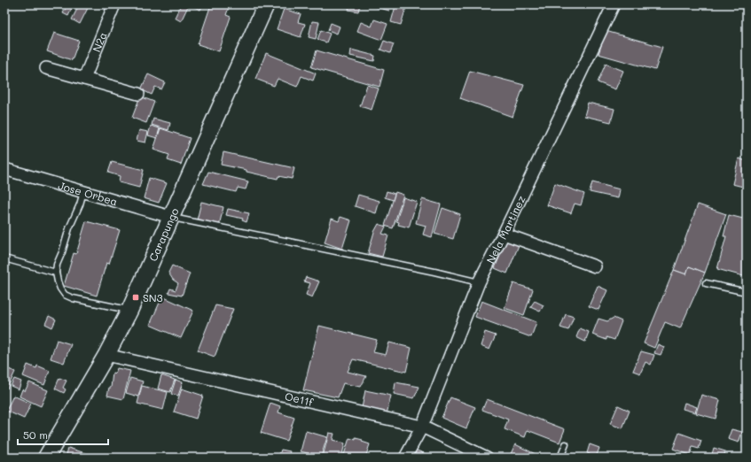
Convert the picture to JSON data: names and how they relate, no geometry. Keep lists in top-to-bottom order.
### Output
{
  "streets": {
    "street": [
      "N2a",
      "Jose Orbea",
      "Nela Martinez",
      "Carapungo",
      "Oe11f"
    ]
  },
  "crossings": [
    ["Jose Orbea", "Carapungo"],
    ["Nela Martinez", "Oe11f"],
    ["Carapungo", "Oe11f"]
  ],
  "places": {
    "transit": ["SN3"]
  },
  "scale_bar": "50 m"
}
